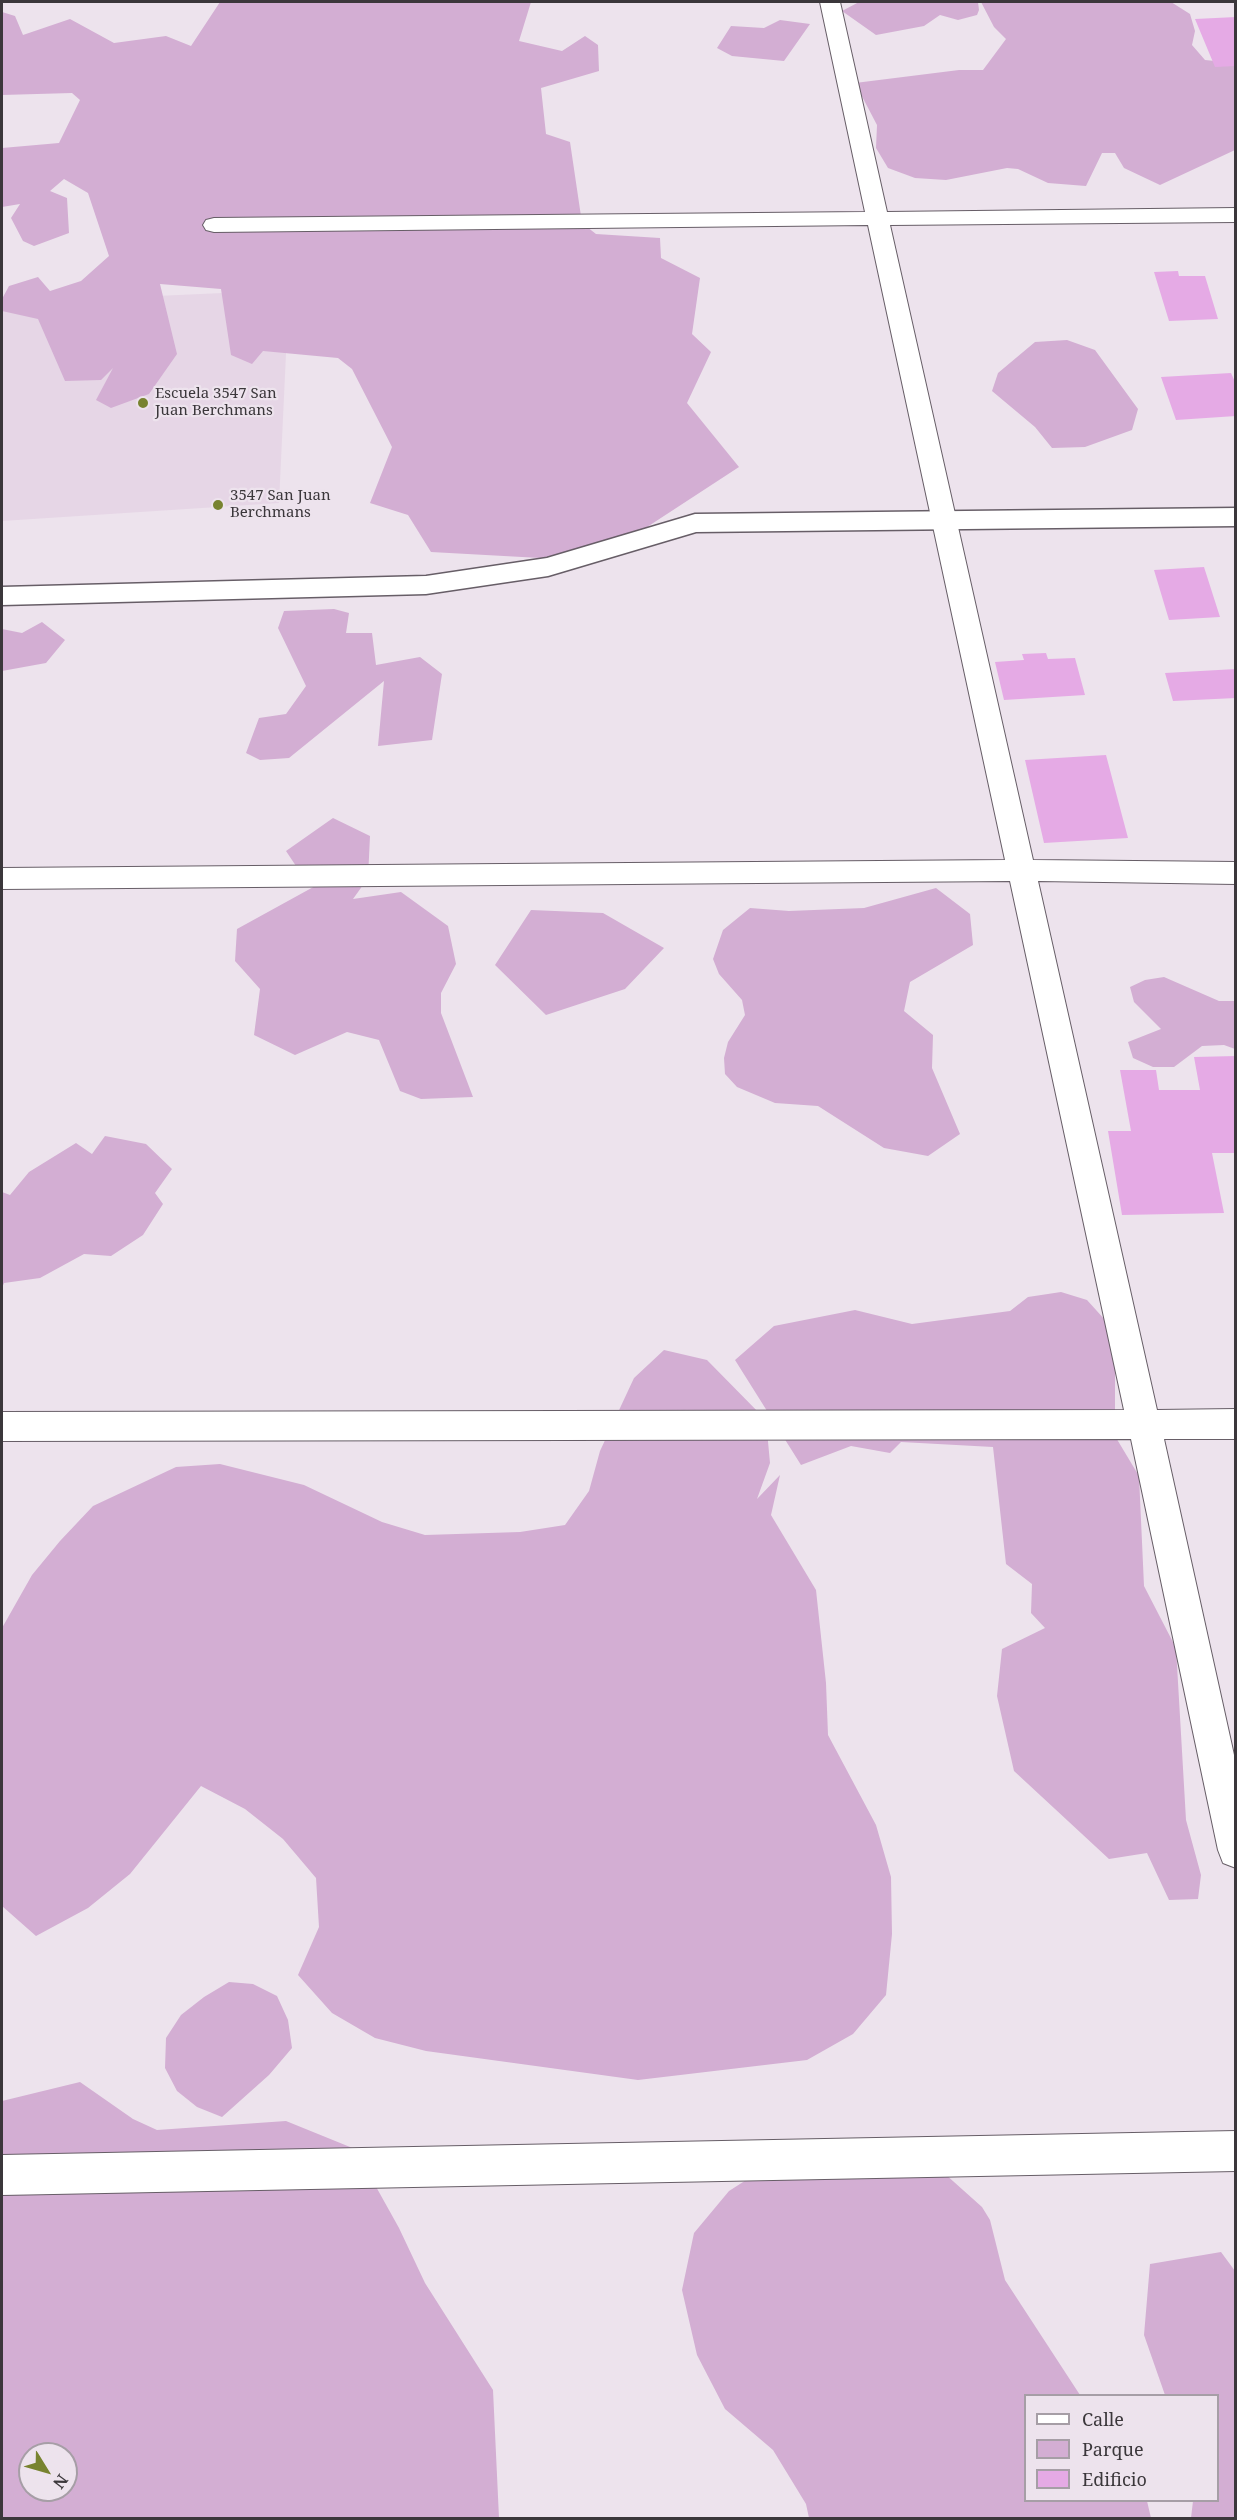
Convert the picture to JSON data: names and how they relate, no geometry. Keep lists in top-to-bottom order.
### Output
{
  "places": ["Escuela 3547 San Juan Berchmans", "3547 San Juan Berchmans"],
  "legend": ["Calle", "Parque", "Edificio"],
  "north": "bottom right"
}
